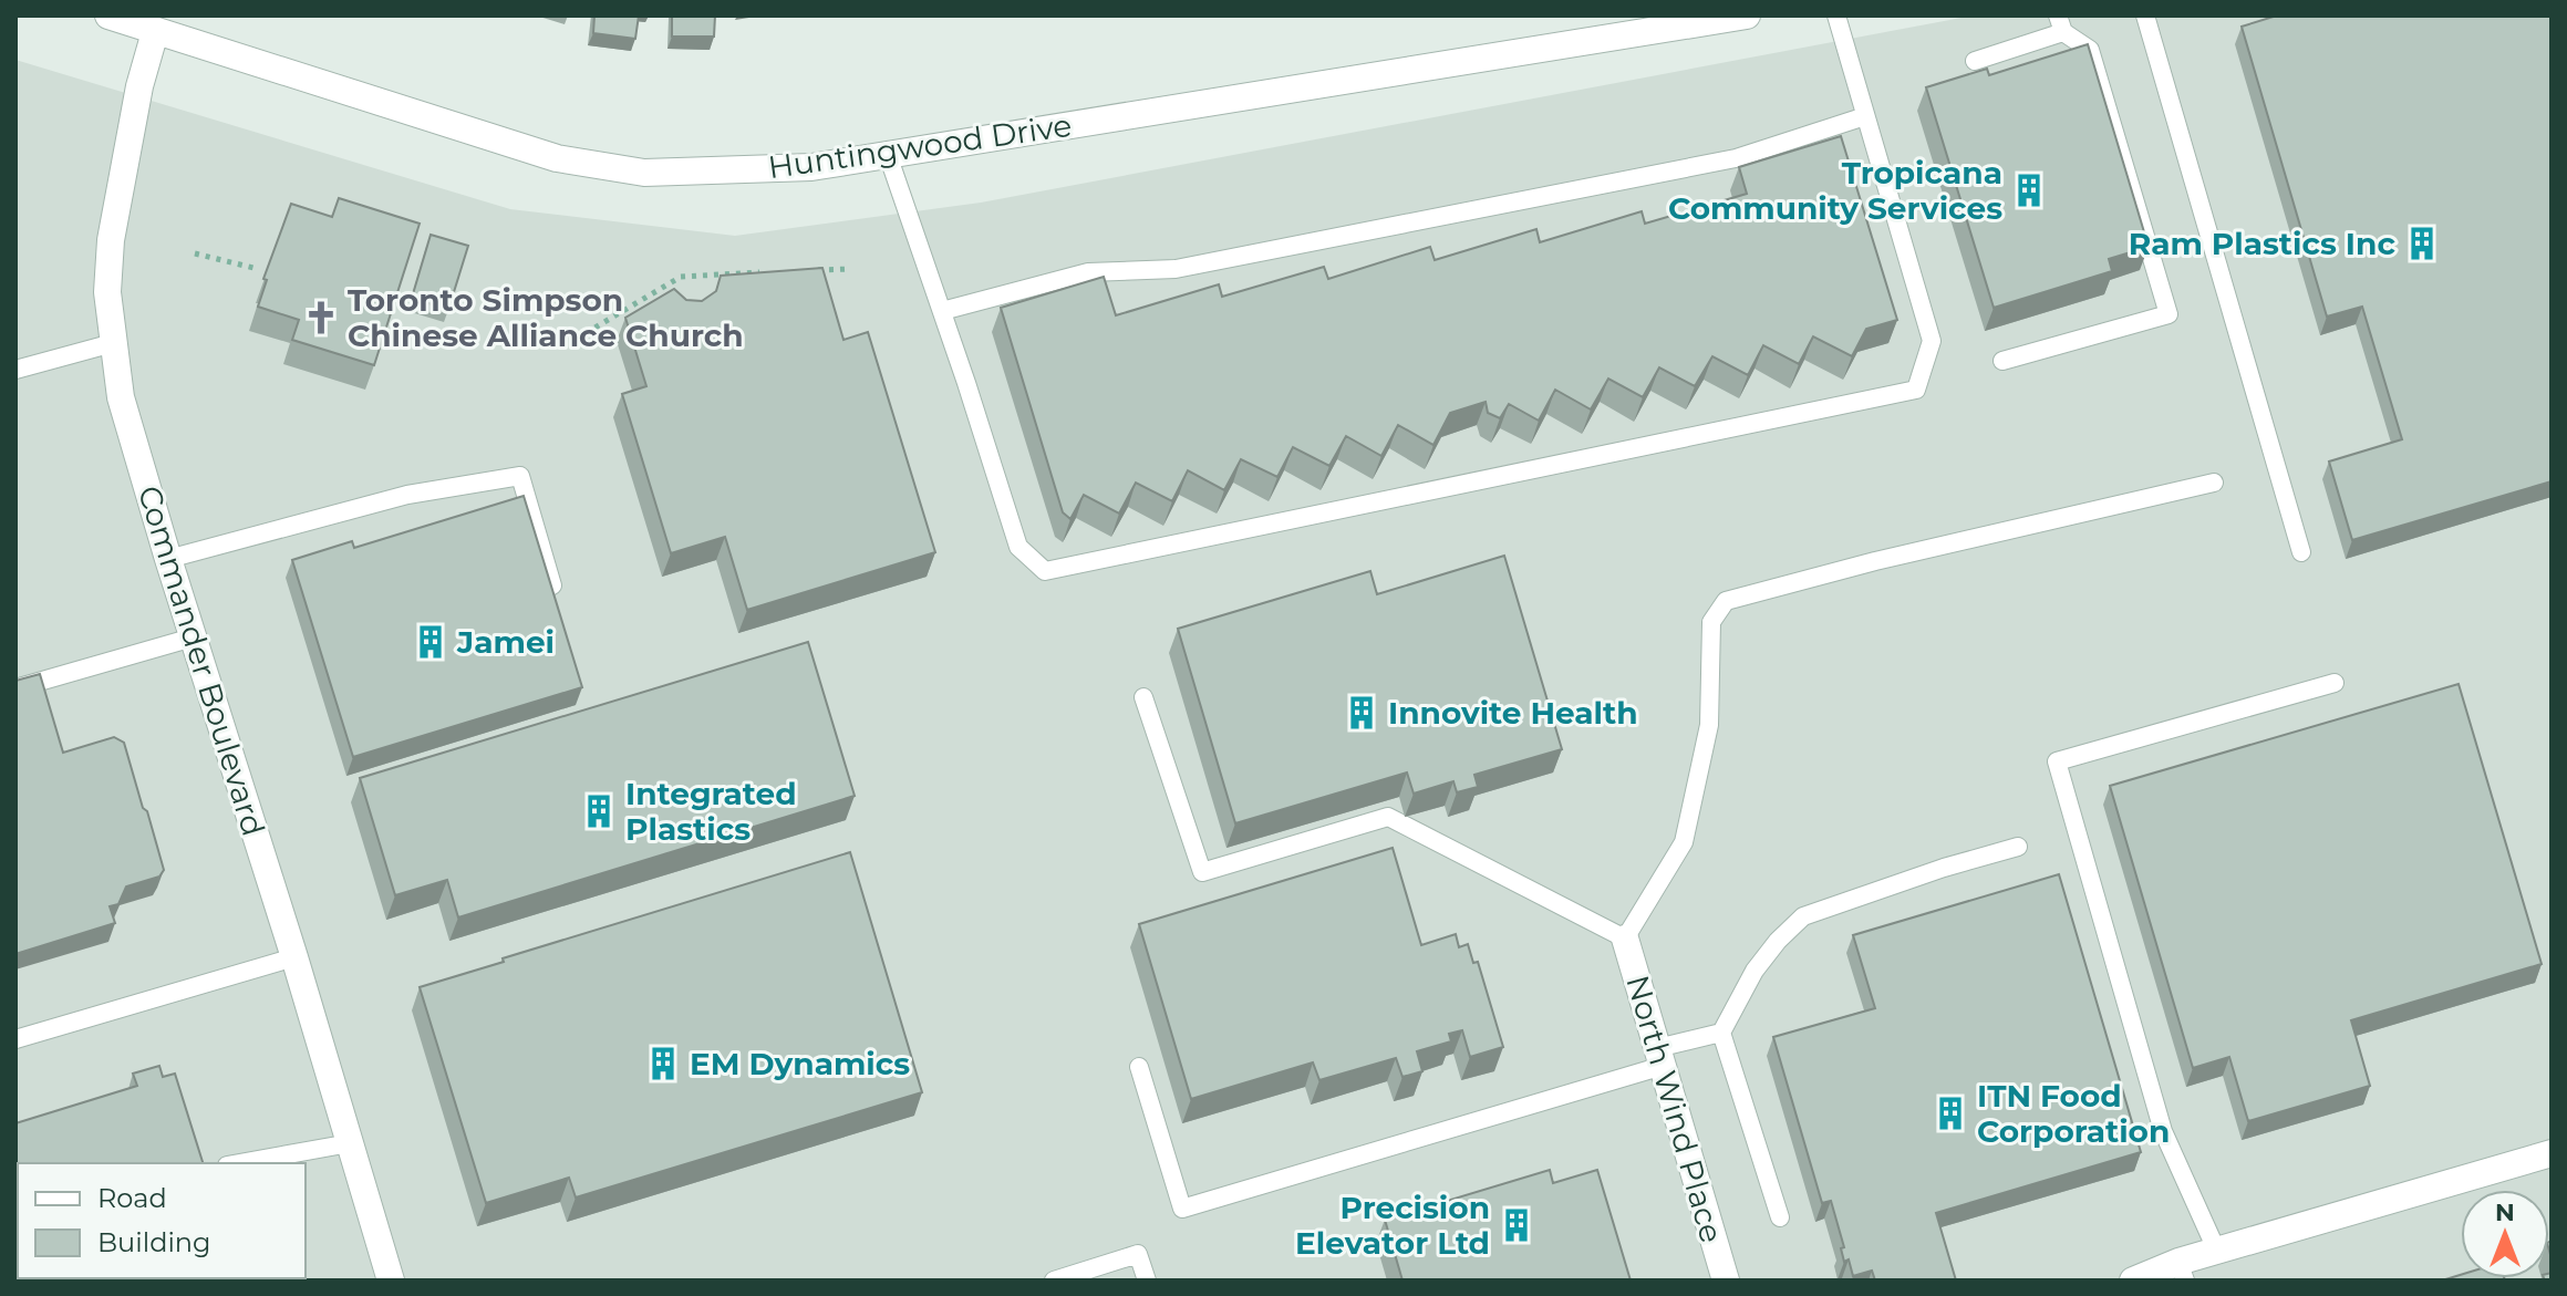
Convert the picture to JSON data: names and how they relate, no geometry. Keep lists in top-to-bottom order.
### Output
{
  "streets": {
    "street": ["Huntingwood Drive", "Commander Boulevard", "North Wind Place"]
  },
  "crossings": [
    ["Huntingwood Drive", "Commander Boulevard"]
  ],
  "places": {
    "building": [
      "Tropicana Community Services",
      "Ram Plastics Inc",
      "Jamei",
      "Innovite Health",
      "Integrated Plastics",
      "EM Dynamics",
      "ITN Food Corporation",
      "Precision Elevator Ltd"
    ],
    "church": ["Toronto Simpson Chinese Alliance Church"]
  },
  "legend": ["Road", "Building"],
  "north": "top"
}
